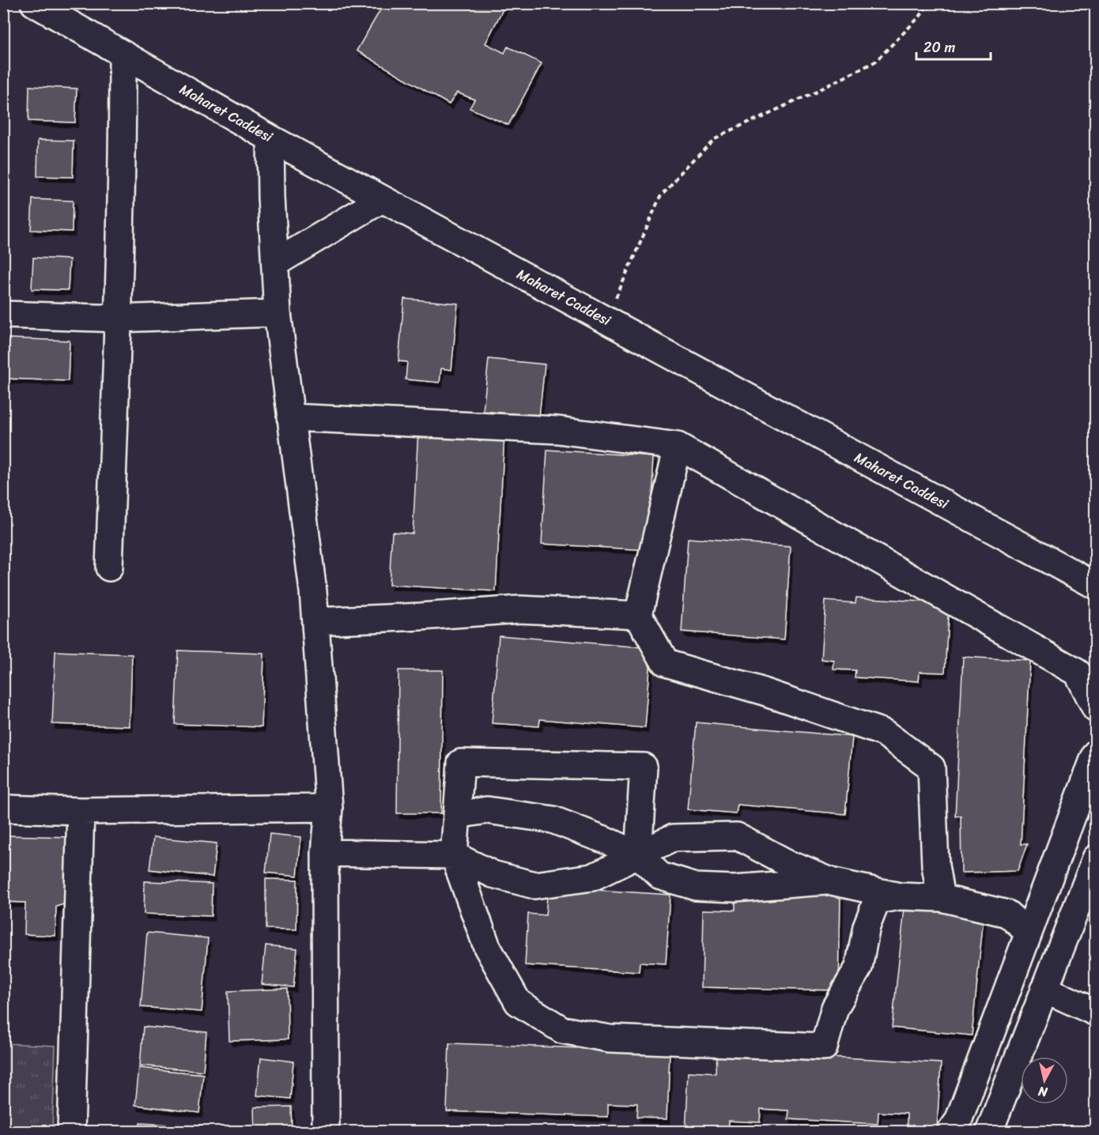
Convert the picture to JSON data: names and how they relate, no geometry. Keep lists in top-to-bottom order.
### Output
{
  "streets": {
    "street": ["Maharet Caddesi"]
  },
  "scale_bar": "20 m",
  "north": "bottom"
}
